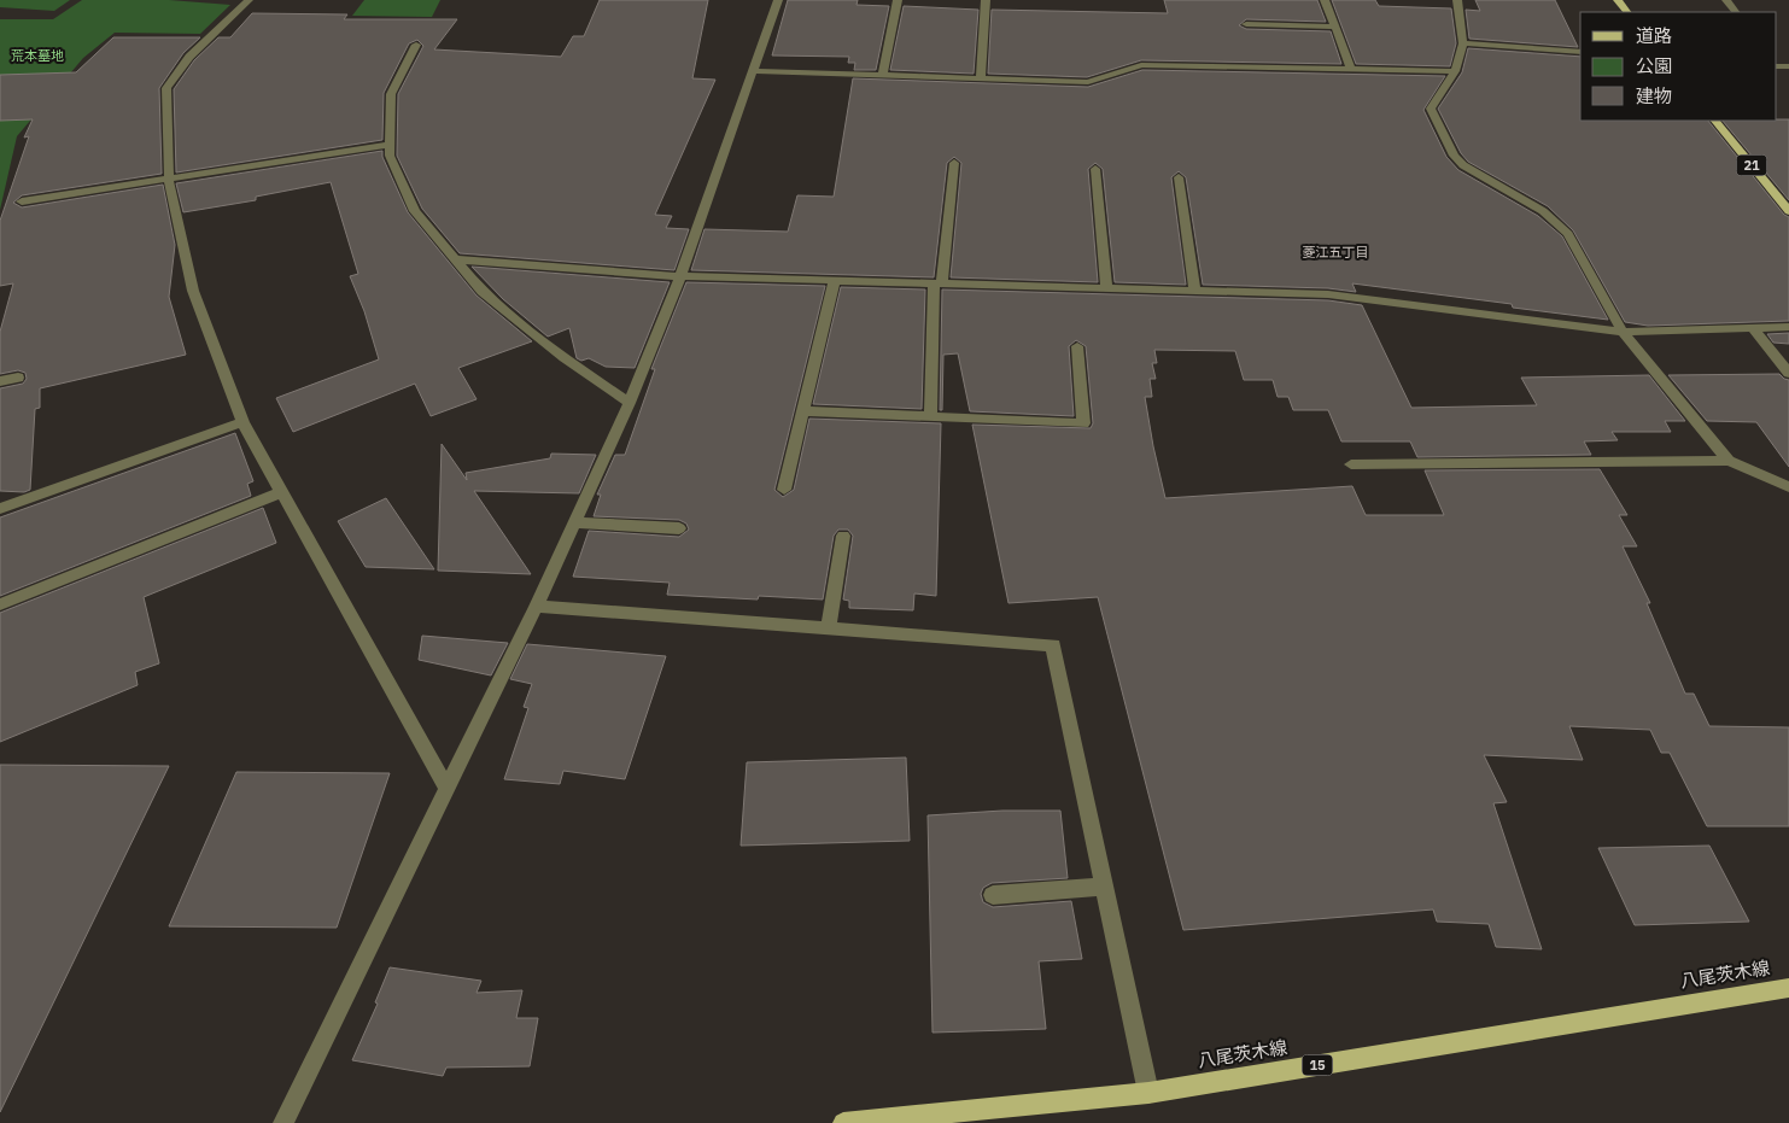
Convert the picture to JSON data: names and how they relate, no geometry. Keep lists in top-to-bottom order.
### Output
{
  "streets": {
    "main road": ["21", "八尾茨木線", "15"]
  },
  "districts": ["菱江五丁目"],
  "parks": ["荒本墓地"],
  "legend": ["道路", "公園", "建物"]
}
